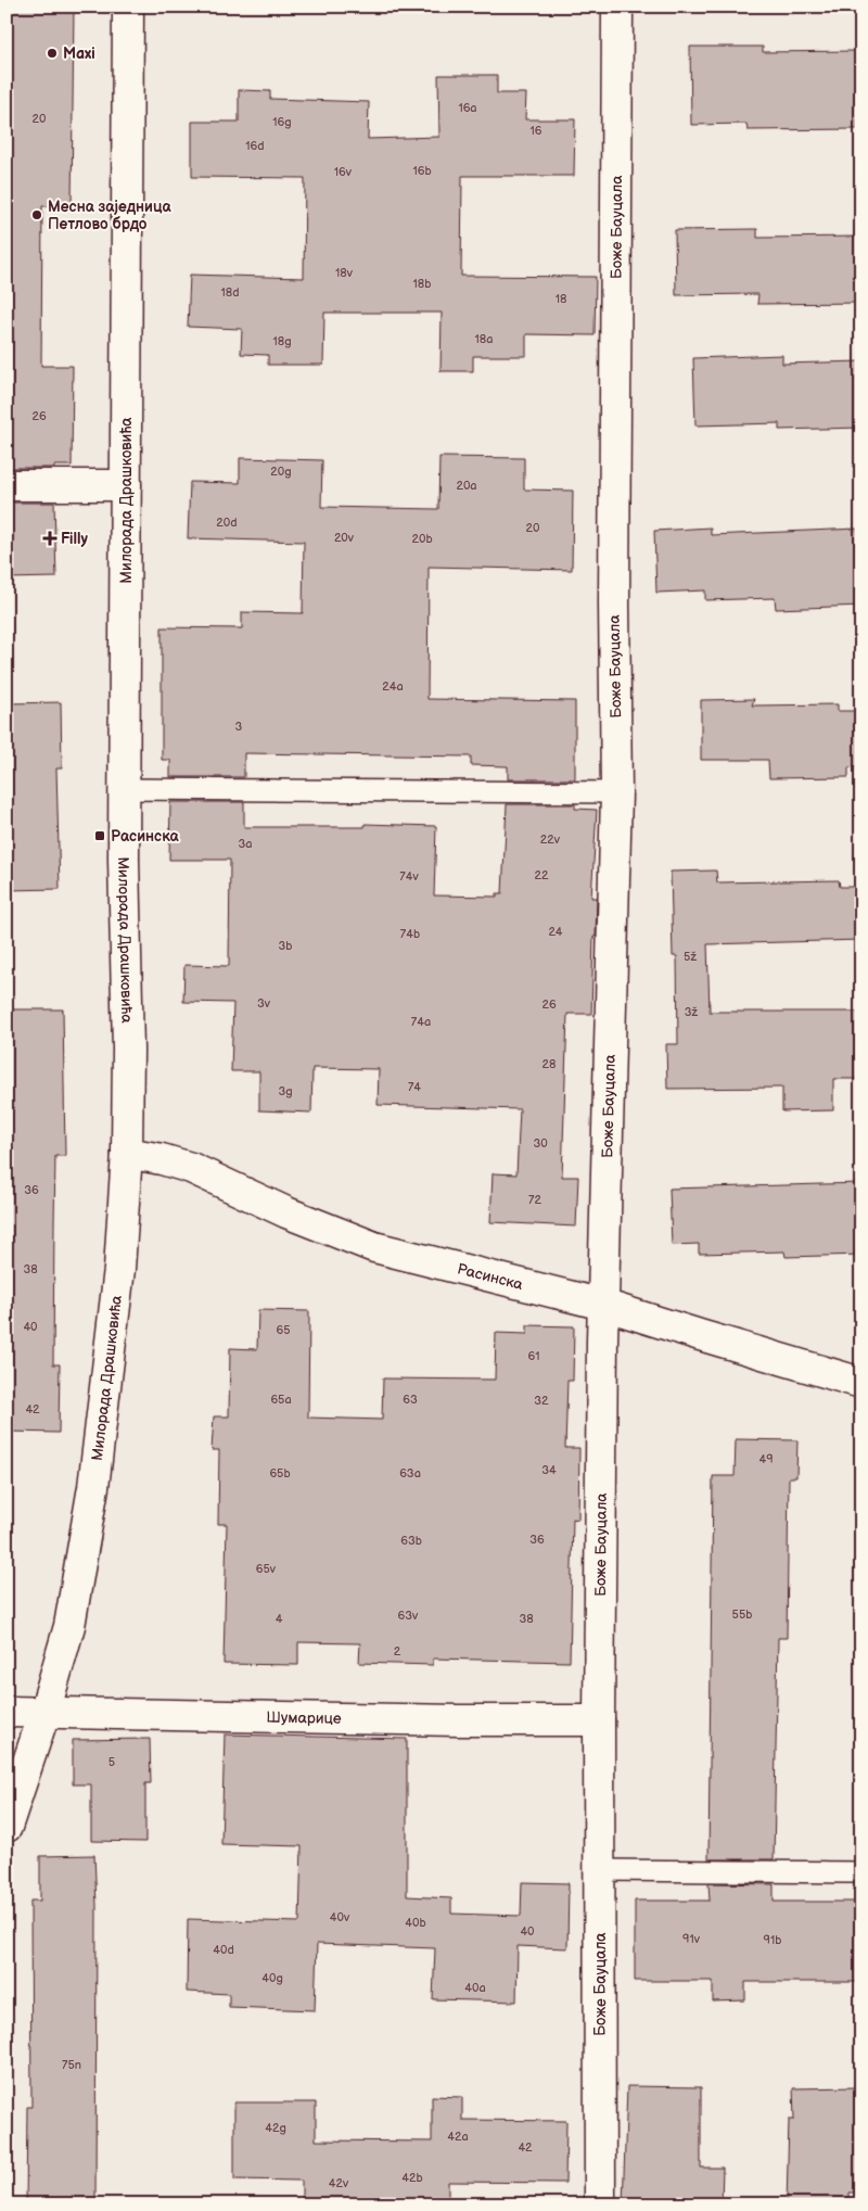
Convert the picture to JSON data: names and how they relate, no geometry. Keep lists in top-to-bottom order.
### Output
{
  "streets": {
    "street": [
      "Боже Бауцала",
      "Милорада Драшковића",
      "Расинска",
      "Шумарице"
    ]
  },
  "crossings": [
    ["Боже Бауцала", "Расинска"],
    ["Боже Бауцала", "Шумарице"],
    ["Милорада Драшковића", "Расинска"],
    ["Милорада Драшковића", "Шумарице"]
  ],
  "places": {
    "other": ["Maxi", "Месна заједница Петлово брдо"],
    "health": ["Filly"],
    "transit": ["Расинска"]
  },
  "house_numbers": [
    "16a",
    "20",
    "16g",
    "16",
    "16d",
    "16b",
    "16v",
    "18v",
    "18b",
    "18d",
    "18",
    "18a",
    "18g",
    "26",
    "20g",
    "20a",
    "20d",
    "20",
    "20v",
    "20b",
    "24a",
    "3",
    "22v",
    "3a",
    "22",
    "74v",
    "24",
    "74b",
    "3b",
    "5ž",
    "3v",
    "26",
    "3ž",
    "74a",
    "28",
    "74",
    "3g",
    "30",
    "36",
    "72",
    "38",
    "40",
    "65",
    "61",
    "65a",
    "63",
    "32",
    "42",
    "49",
    "34",
    "65b",
    "63a",
    "36",
    "63b",
    "65v",
    "55b",
    "63v",
    "4",
    "38",
    "2",
    "5",
    "40v",
    "40b",
    "40",
    "91v",
    "91b",
    "40d",
    "40g",
    "40a",
    "75n",
    "42g",
    "42a",
    "42",
    "42b",
    "42v"
  ]
}
